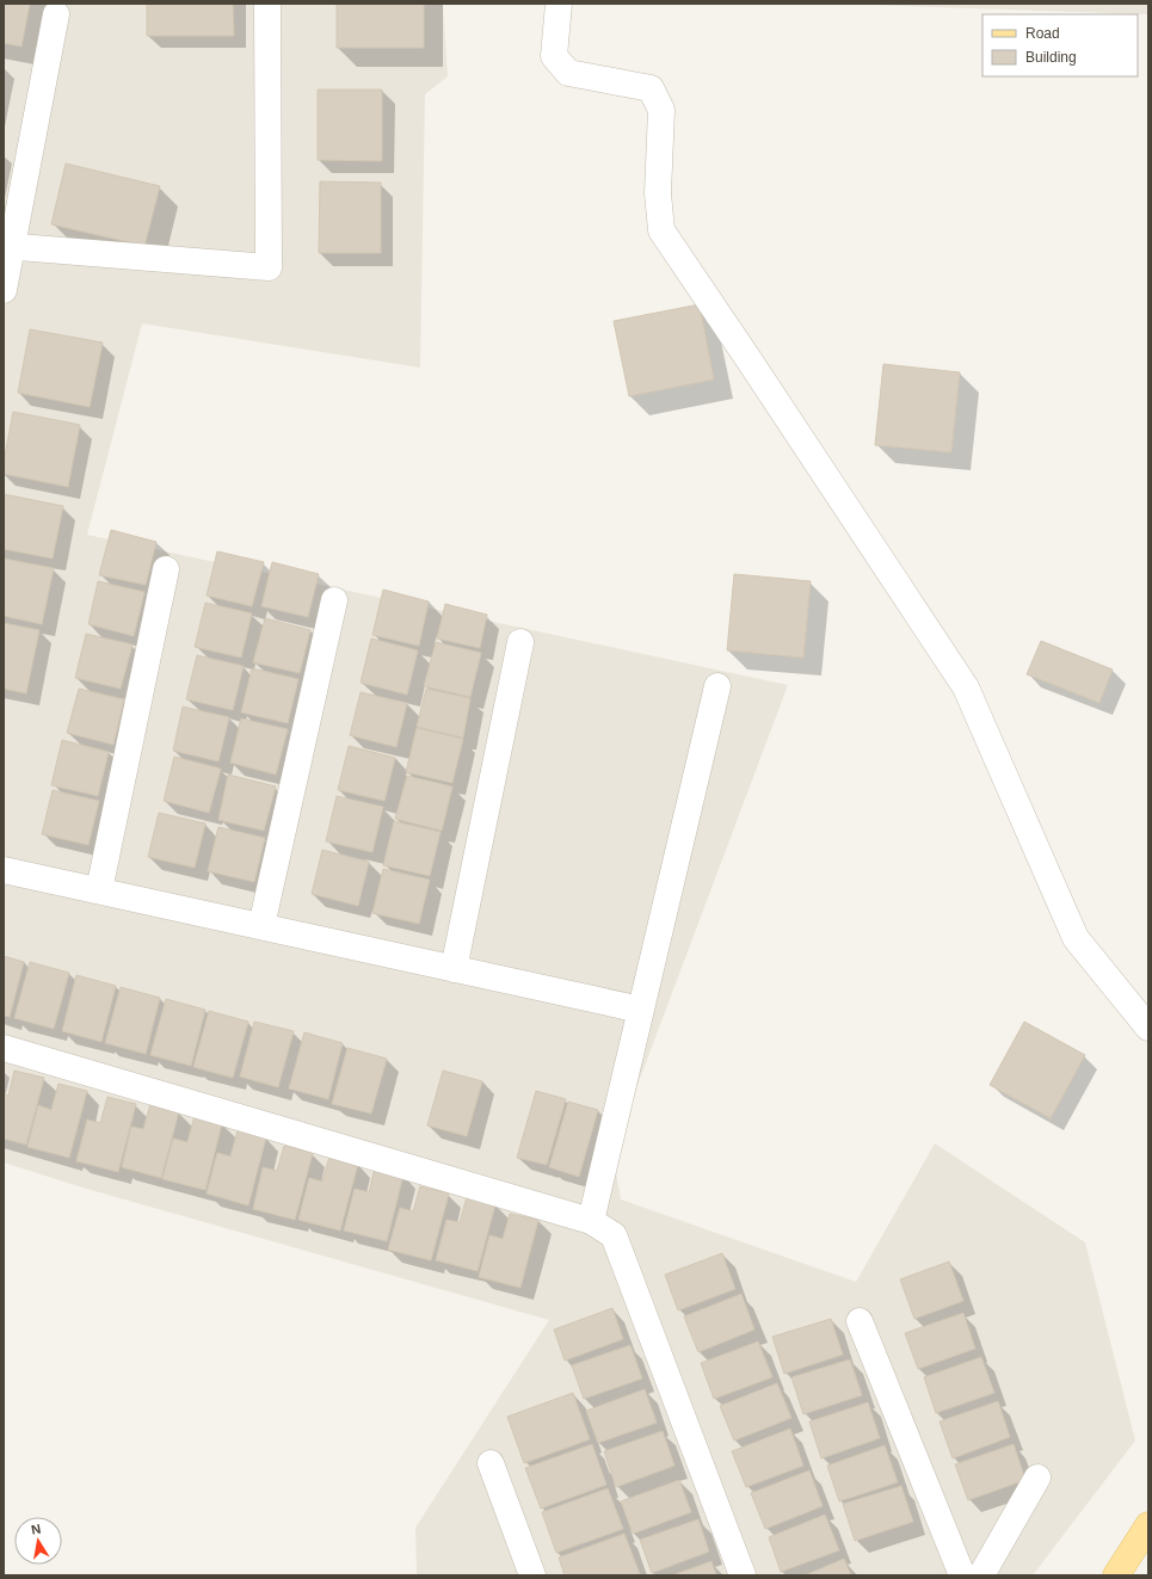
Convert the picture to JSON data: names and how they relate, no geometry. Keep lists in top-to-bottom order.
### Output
{
  "legend": ["Road", "Building"],
  "north": "top"
}
